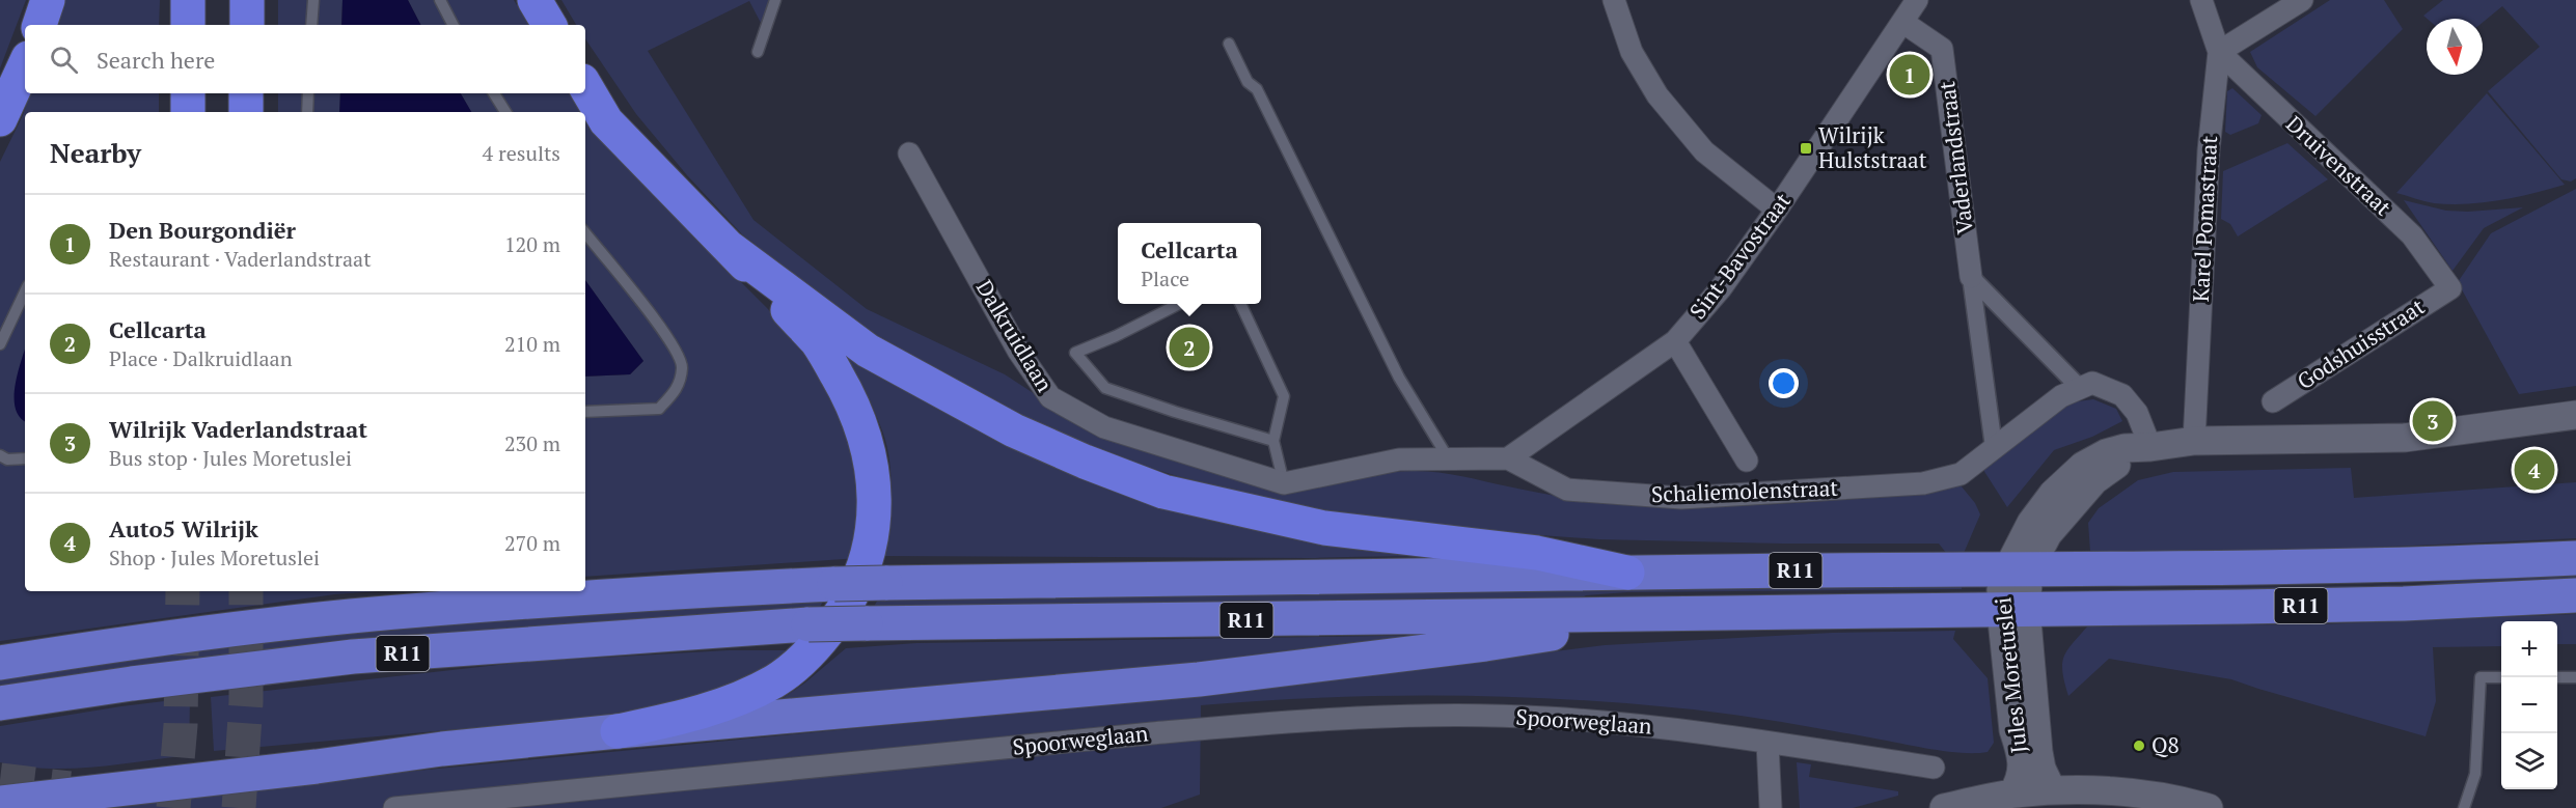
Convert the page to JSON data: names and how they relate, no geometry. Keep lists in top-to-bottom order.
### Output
{
  "streets": {
    "highway": ["R11"],
    "street": [
      "Vaderlandstraat",
      "Druivenstraat",
      "Karel Pomastraat",
      "Sint-Bavostraat",
      "Dalkruidlaan",
      "Godshuisstraat",
      "Schaliemolenstraat",
      "Jules Moretuslei",
      "Spoorweglaan"
    ]
  },
  "crossings": [
    ["Vaderlandstraat", "Sint-Bavostraat"],
    ["Vaderlandstraat", "Schaliemolenstraat"],
    ["Druivenstraat", "Karel Pomastraat"],
    ["Druivenstraat", "Godshuisstraat"],
    ["Karel Pomastraat", "Jules Moretuslei"],
    ["Sint-Bavostraat", "Schaliemolenstraat"],
    ["R11", "Jules Moretuslei"]
  ],
  "places": {
    "transit": ["Wilrijk Hulststraat"],
    "other": ["Q8"]
  },
  "north": "bottom",
  "page": {
    "search": "Search here",
    "pins": [
      "1",
      "2",
      "3",
      "4"
    ],
    "heading": ["Nearby", "4 results"],
    "list": [
      {
        "mark": "1",
        "name": "Den Bourgondiër",
        "note": "Restaurant · Vaderlandstraat",
        "value": "120 m"
      },
      {
        "mark": "2",
        "name": "Cellcarta",
        "note": "Place · Dalkruidlaan",
        "value": "210 m"
      },
      {
        "mark": "3",
        "name": "Wilrijk Vaderlandstraat",
        "note": "Bus stop · Jules Moretuslei",
        "value": "230 m"
      },
      {
        "mark": "4",
        "name": "Auto5 Wilrijk",
        "note": "Shop · Jules Moretuslei",
        "value": "270 m"
      }
    ],
    "popup": ["Cellcarta", "Place"],
    "map_buttons": ["+", "−"]
  }
}
